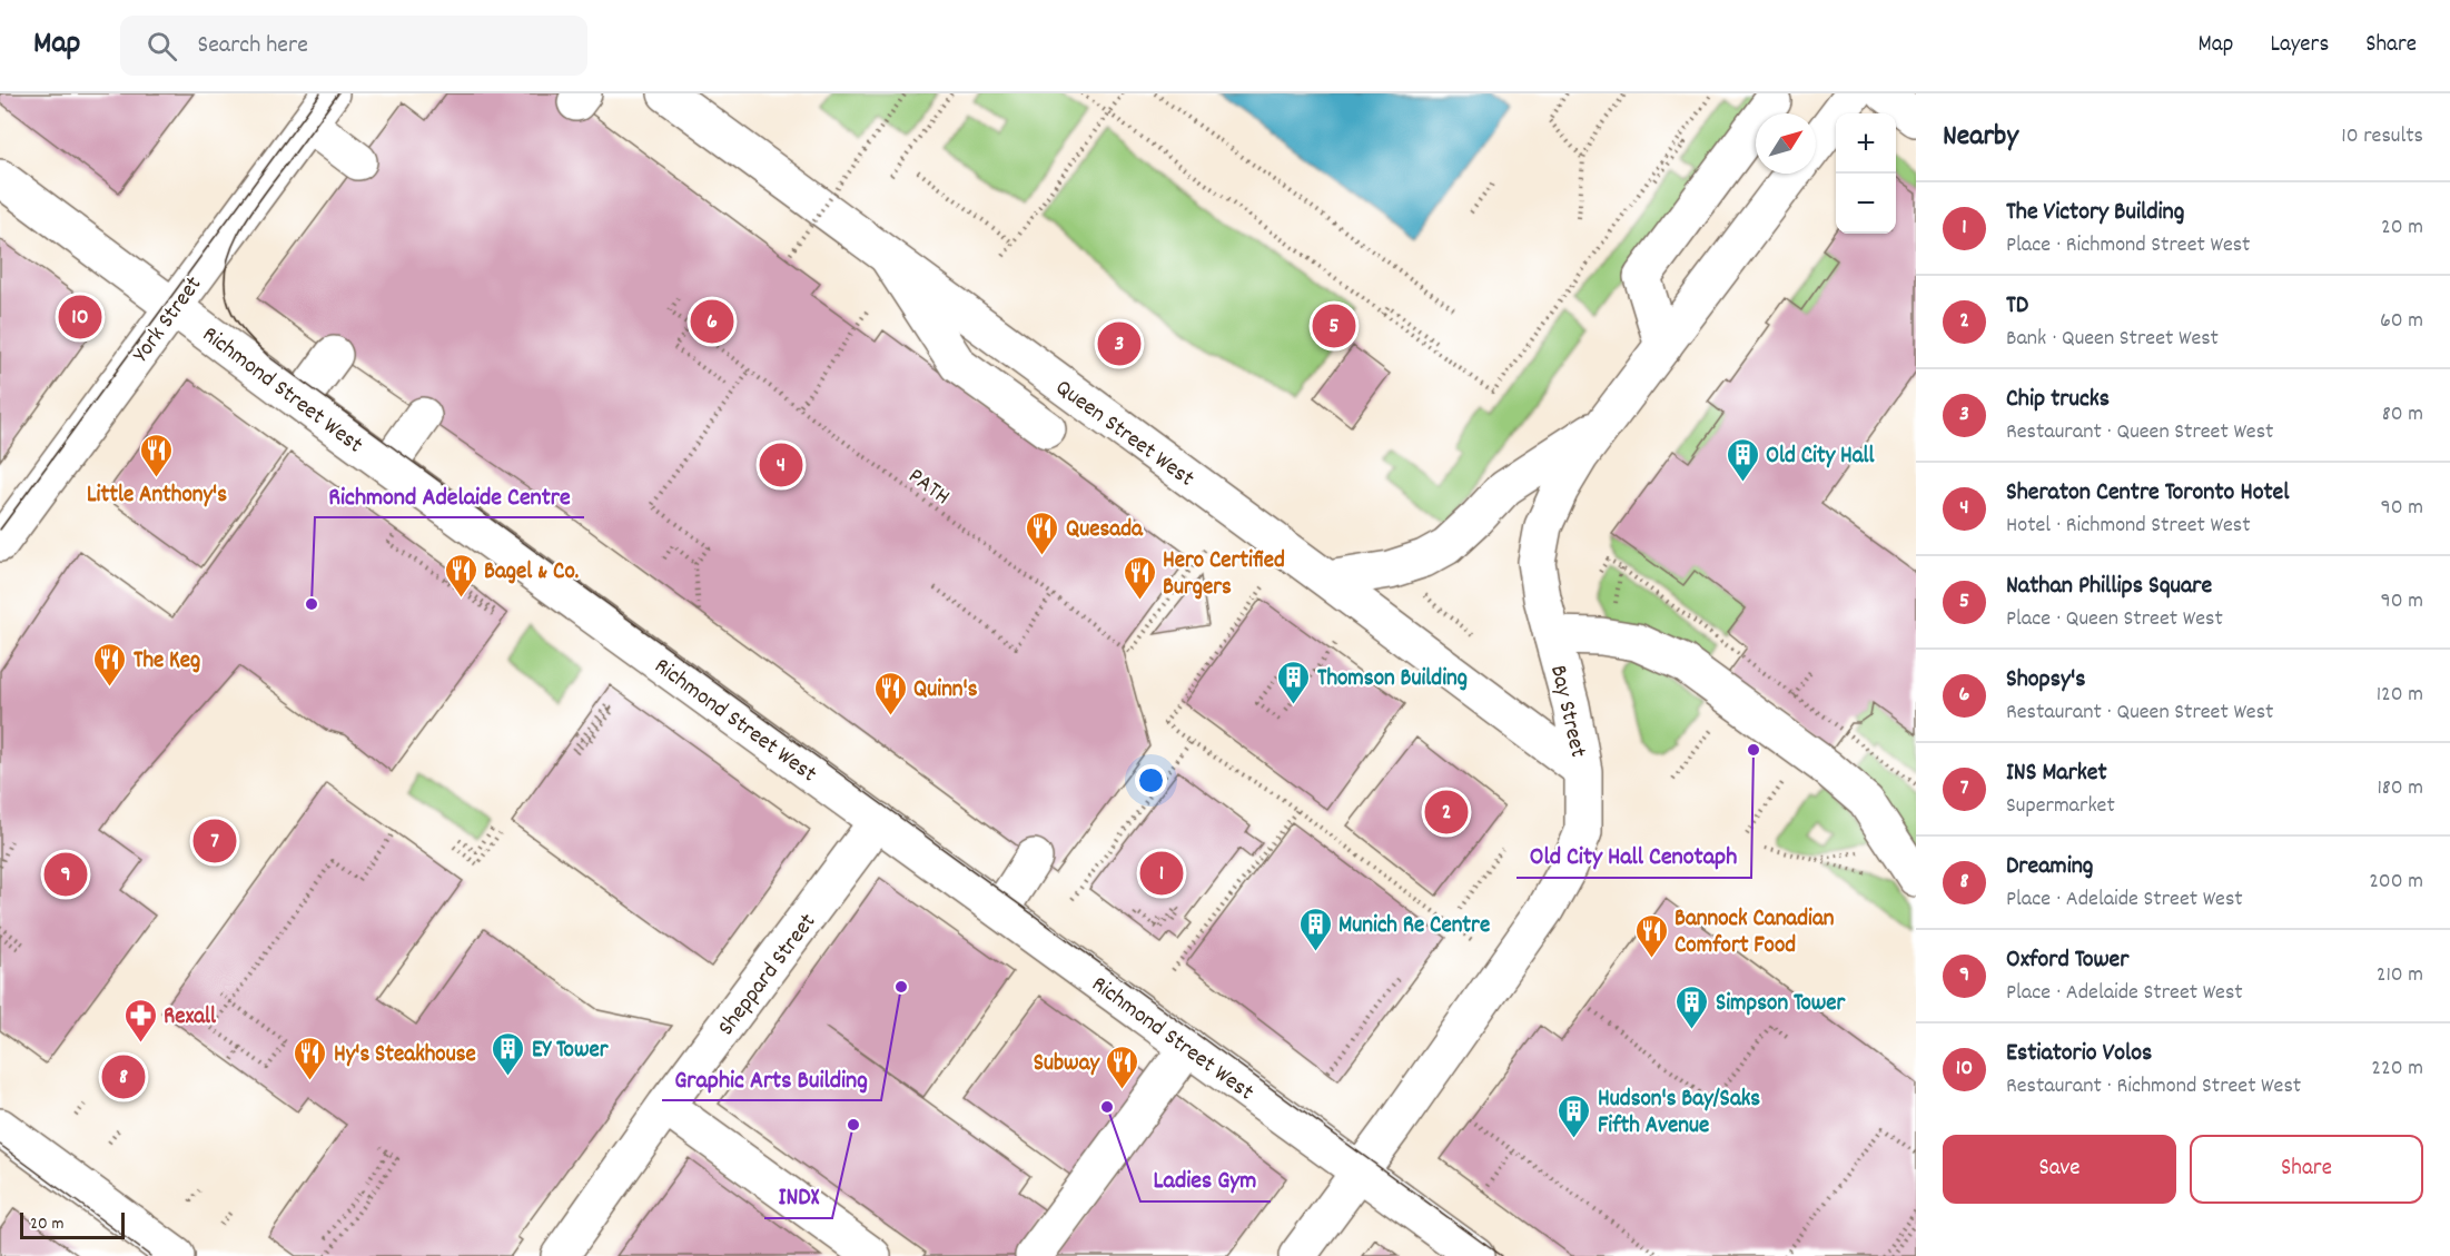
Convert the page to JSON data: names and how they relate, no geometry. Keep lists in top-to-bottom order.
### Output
{
  "streets": {
    "main road": [
      "York Street",
      "Richmond Street West",
      "Queen Street West",
      "Bay Street",
      "Sheppard Street"
    ],
    "path": ["PATH"]
  },
  "crossings": [
    ["York Street", "Richmond Street West"],
    ["Richmond Street West", "Bay Street"],
    ["Richmond Street West", "Sheppard Street"],
    ["Queen Street West", "Bay Street"]
  ],
  "places": {
    "restaurant": [
      "Little Anthony's",
      "Quesada",
      "Bagel & Co.",
      "Hero Certified Burgers",
      "The Keg",
      "Quinn's",
      "Bannock Canadian Comfort Food",
      "Hy's Steakhouse",
      "Subway"
    ],
    "building": [
      "Old City Hall",
      "Thomson Building",
      "Munich Re Centre",
      "Simpson Tower",
      "EY Tower",
      "Hudson's Bay/Saks Fifth Avenue"
    ],
    "other": [
      "Richmond Adelaide Centre",
      "Old City Hall Cenotaph",
      "Graphic Arts Building",
      "Ladies Gym",
      "INDX"
    ],
    "pharmacy": ["Rexall"]
  },
  "scale_bar": "20 m",
  "north": "top right",
  "page": {
    "header": "Map",
    "search": "Search here",
    "nav": ["Map", "Layers", "Share"],
    "heading": ["Nearby", "10 results"],
    "map_buttons": ["+", "−"],
    "list": [
      {
        "mark": "1",
        "name": "The Victory Building",
        "note": "Place · Richmond Street West",
        "value": "20 m"
      },
      {
        "mark": "2",
        "name": "TD",
        "note": "Bank · Queen Street West",
        "value": "60 m"
      },
      {
        "mark": "3",
        "name": "Chip trucks",
        "note": "Restaurant · Queen Street West",
        "value": "80 m"
      },
      {
        "mark": "4",
        "name": "Sheraton Centre Toronto Hotel",
        "note": "Hotel · Richmond Street West",
        "value": "90 m"
      },
      {
        "mark": "5",
        "name": "Nathan Phillips Square",
        "note": "Place · Queen Street West",
        "value": "90 m"
      },
      {
        "mark": "6",
        "name": "Shopsy's",
        "note": "Restaurant · Queen Street West",
        "value": "120 m"
      },
      {
        "mark": "7",
        "name": "INS Market",
        "note": "Supermarket",
        "value": "180 m"
      },
      {
        "mark": "8",
        "name": "Dreaming",
        "note": "Place · Adelaide Street West",
        "value": "200 m"
      },
      {
        "mark": "9",
        "name": "Oxford Tower",
        "note": "Place · Adelaide Street West",
        "value": "210 m"
      },
      {
        "mark": "10",
        "name": "Estiatorio Volos",
        "note": "Restaurant · Richmond Street West",
        "value": "220 m"
      }
    ],
    "pins": [
      "10",
      "6",
      "5",
      "3",
      "4",
      "2",
      "7",
      "1",
      "9",
      "8"
    ],
    "buttons": ["Save", "Share"],
    "scale": "20 m"
  }
}
